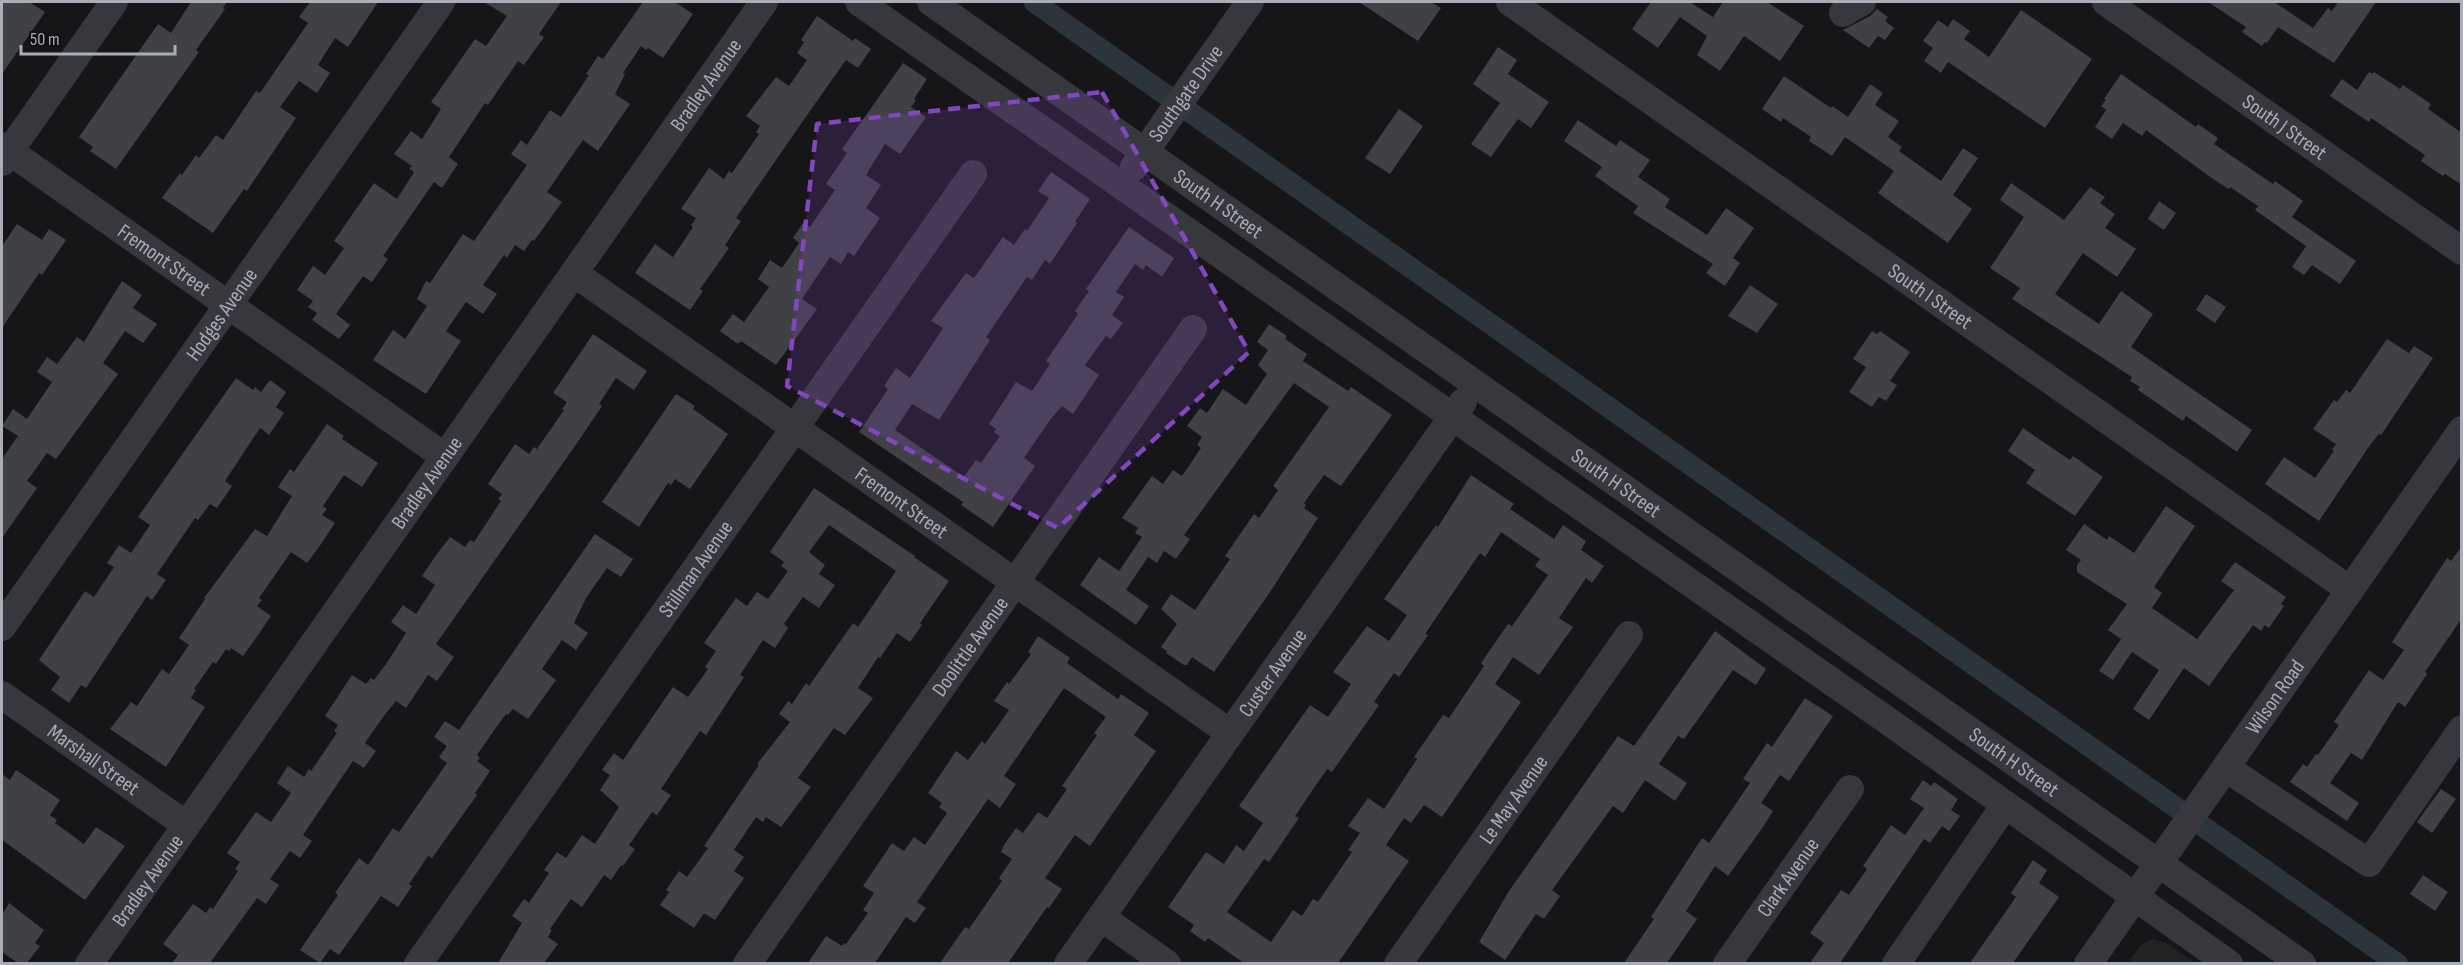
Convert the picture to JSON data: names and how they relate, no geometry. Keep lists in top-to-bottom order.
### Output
{
  "streets": {
    "street": [
      "Bradley Avenue",
      "Southgate Drive",
      "South J Street",
      "South H Street",
      "Fremont Street",
      "South I Street",
      "Hodges Avenue",
      "Stillman Avenue",
      "Doolittle Avenue",
      "Custer Avenue",
      "Wilson Road",
      "Marshall Street",
      "Le May Avenue",
      "Clark Avenue"
    ]
  },
  "crossings": [
    ["Bradley Avenue", "Fremont Street"],
    ["Bradley Avenue", "Marshall Street"],
    ["Southgate Drive", "South H Street"],
    ["South H Street", "Custer Avenue"],
    ["South H Street", "Wilson Road"],
    ["Fremont Street", "Hodges Avenue"],
    ["Fremont Street", "Stillman Avenue"],
    ["Fremont Street", "Doolittle Avenue"],
    ["Fremont Street", "Custer Avenue"],
    ["South I Street", "Wilson Road"]
  ],
  "scale_bar": "50 m"
}
